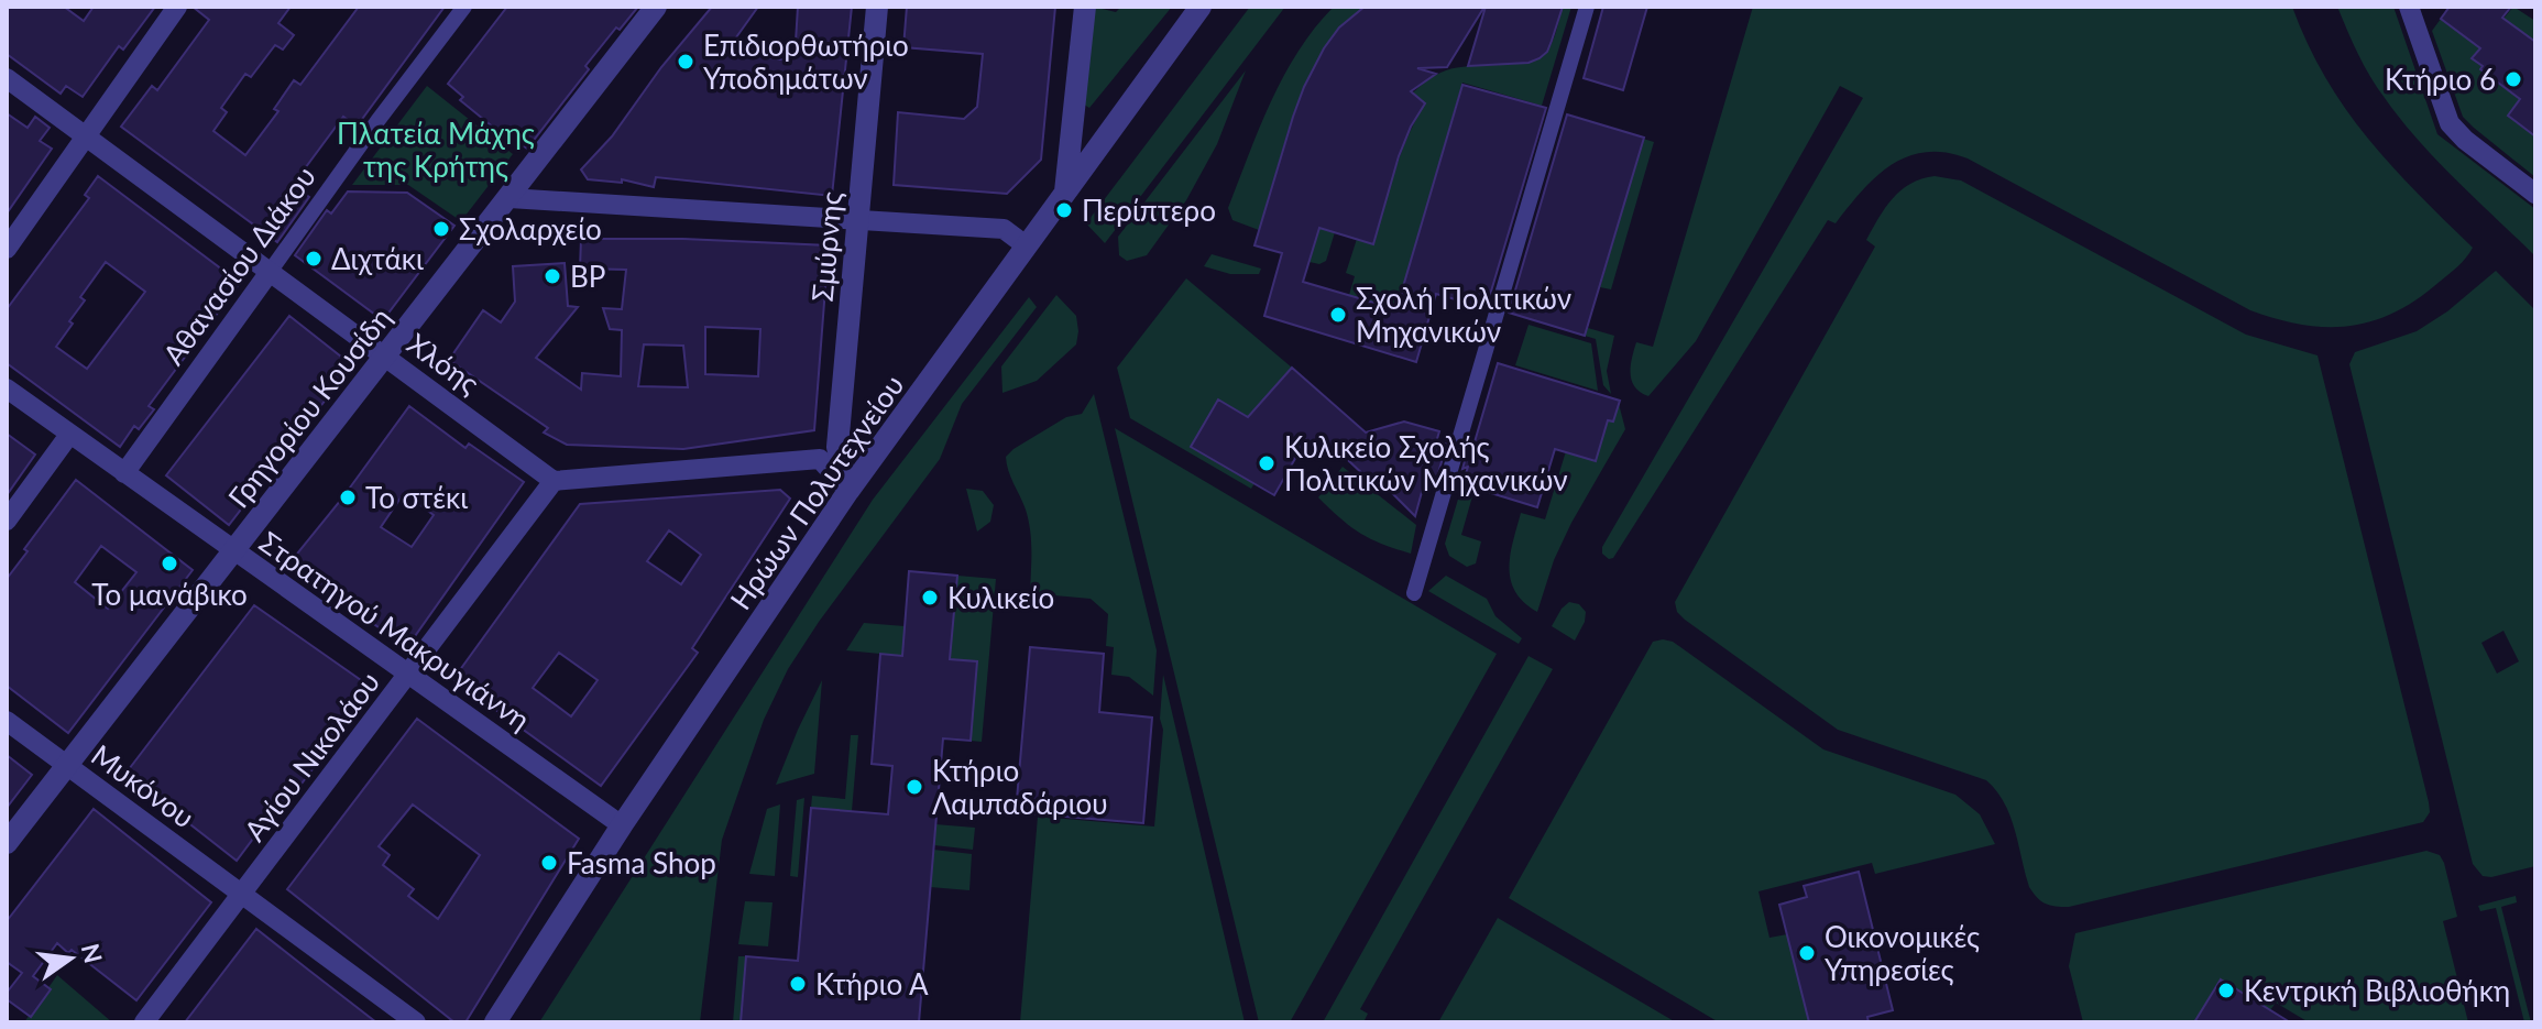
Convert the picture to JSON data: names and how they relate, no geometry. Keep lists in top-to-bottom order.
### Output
{
  "streets": {
    "street": [
      "Σμύρνης",
      "Αθανασίου Διάκου",
      "Χλόης",
      "Γρηγορίου Κουσίδη",
      "Ηρώων Πολυτεχνείου",
      "Στρατηγού Μακρυγιάννη",
      "Αγίου Νικολάου",
      "Μυκόνου"
    ]
  },
  "crossings": [
    ["Σμύρνης", "Ηρώων Πολυτεχνείου"],
    ["Αθανασίου Διάκου", "Χλόης"],
    ["Αθανασίου Διάκου", "Στρατηγού Μακρυγιάννη"],
    ["Χλόης", "Γρηγορίου Κουσίδη"],
    ["Χλόης", "Αγίου Νικολάου"],
    ["Γρηγορίου Κουσίδη", "Στρατηγού Μακρυγιάννη"],
    ["Γρηγορίου Κουσίδη", "Μυκόνου"],
    ["Ηρώων Πολυτεχνείου", "Στρατηγού Μακρυγιάννη"],
    ["Στρατηγού Μακρυγιάννη", "Αγίου Νικολάου"],
    ["Αγίου Νικολάου", "Μυκόνου"]
  ],
  "parks": ["Πλατεία Μάχης της Κρήτης"],
  "places": [
    "Επιδιορθωτήριο Υποδημάτων",
    "Κτήριο 6",
    "Περίπτερο",
    "Σχολαρχείο",
    "Διχτάκι",
    "BP",
    "Σχολή Πολιτικών Μηχανικών",
    "Κυλικείο Σχολής Πολιτικών Μηχανικών",
    "Το στέκι",
    "Το μανάβικο",
    "Κυλικείο",
    "Κτήριο Λαμπαδάριου",
    "Fasma Shop",
    "Οικονομικές Υπηρεσίες",
    "Κτήριο Α",
    "Κεντρική Βιβλιοθήκη"
  ],
  "north": "right"
}
